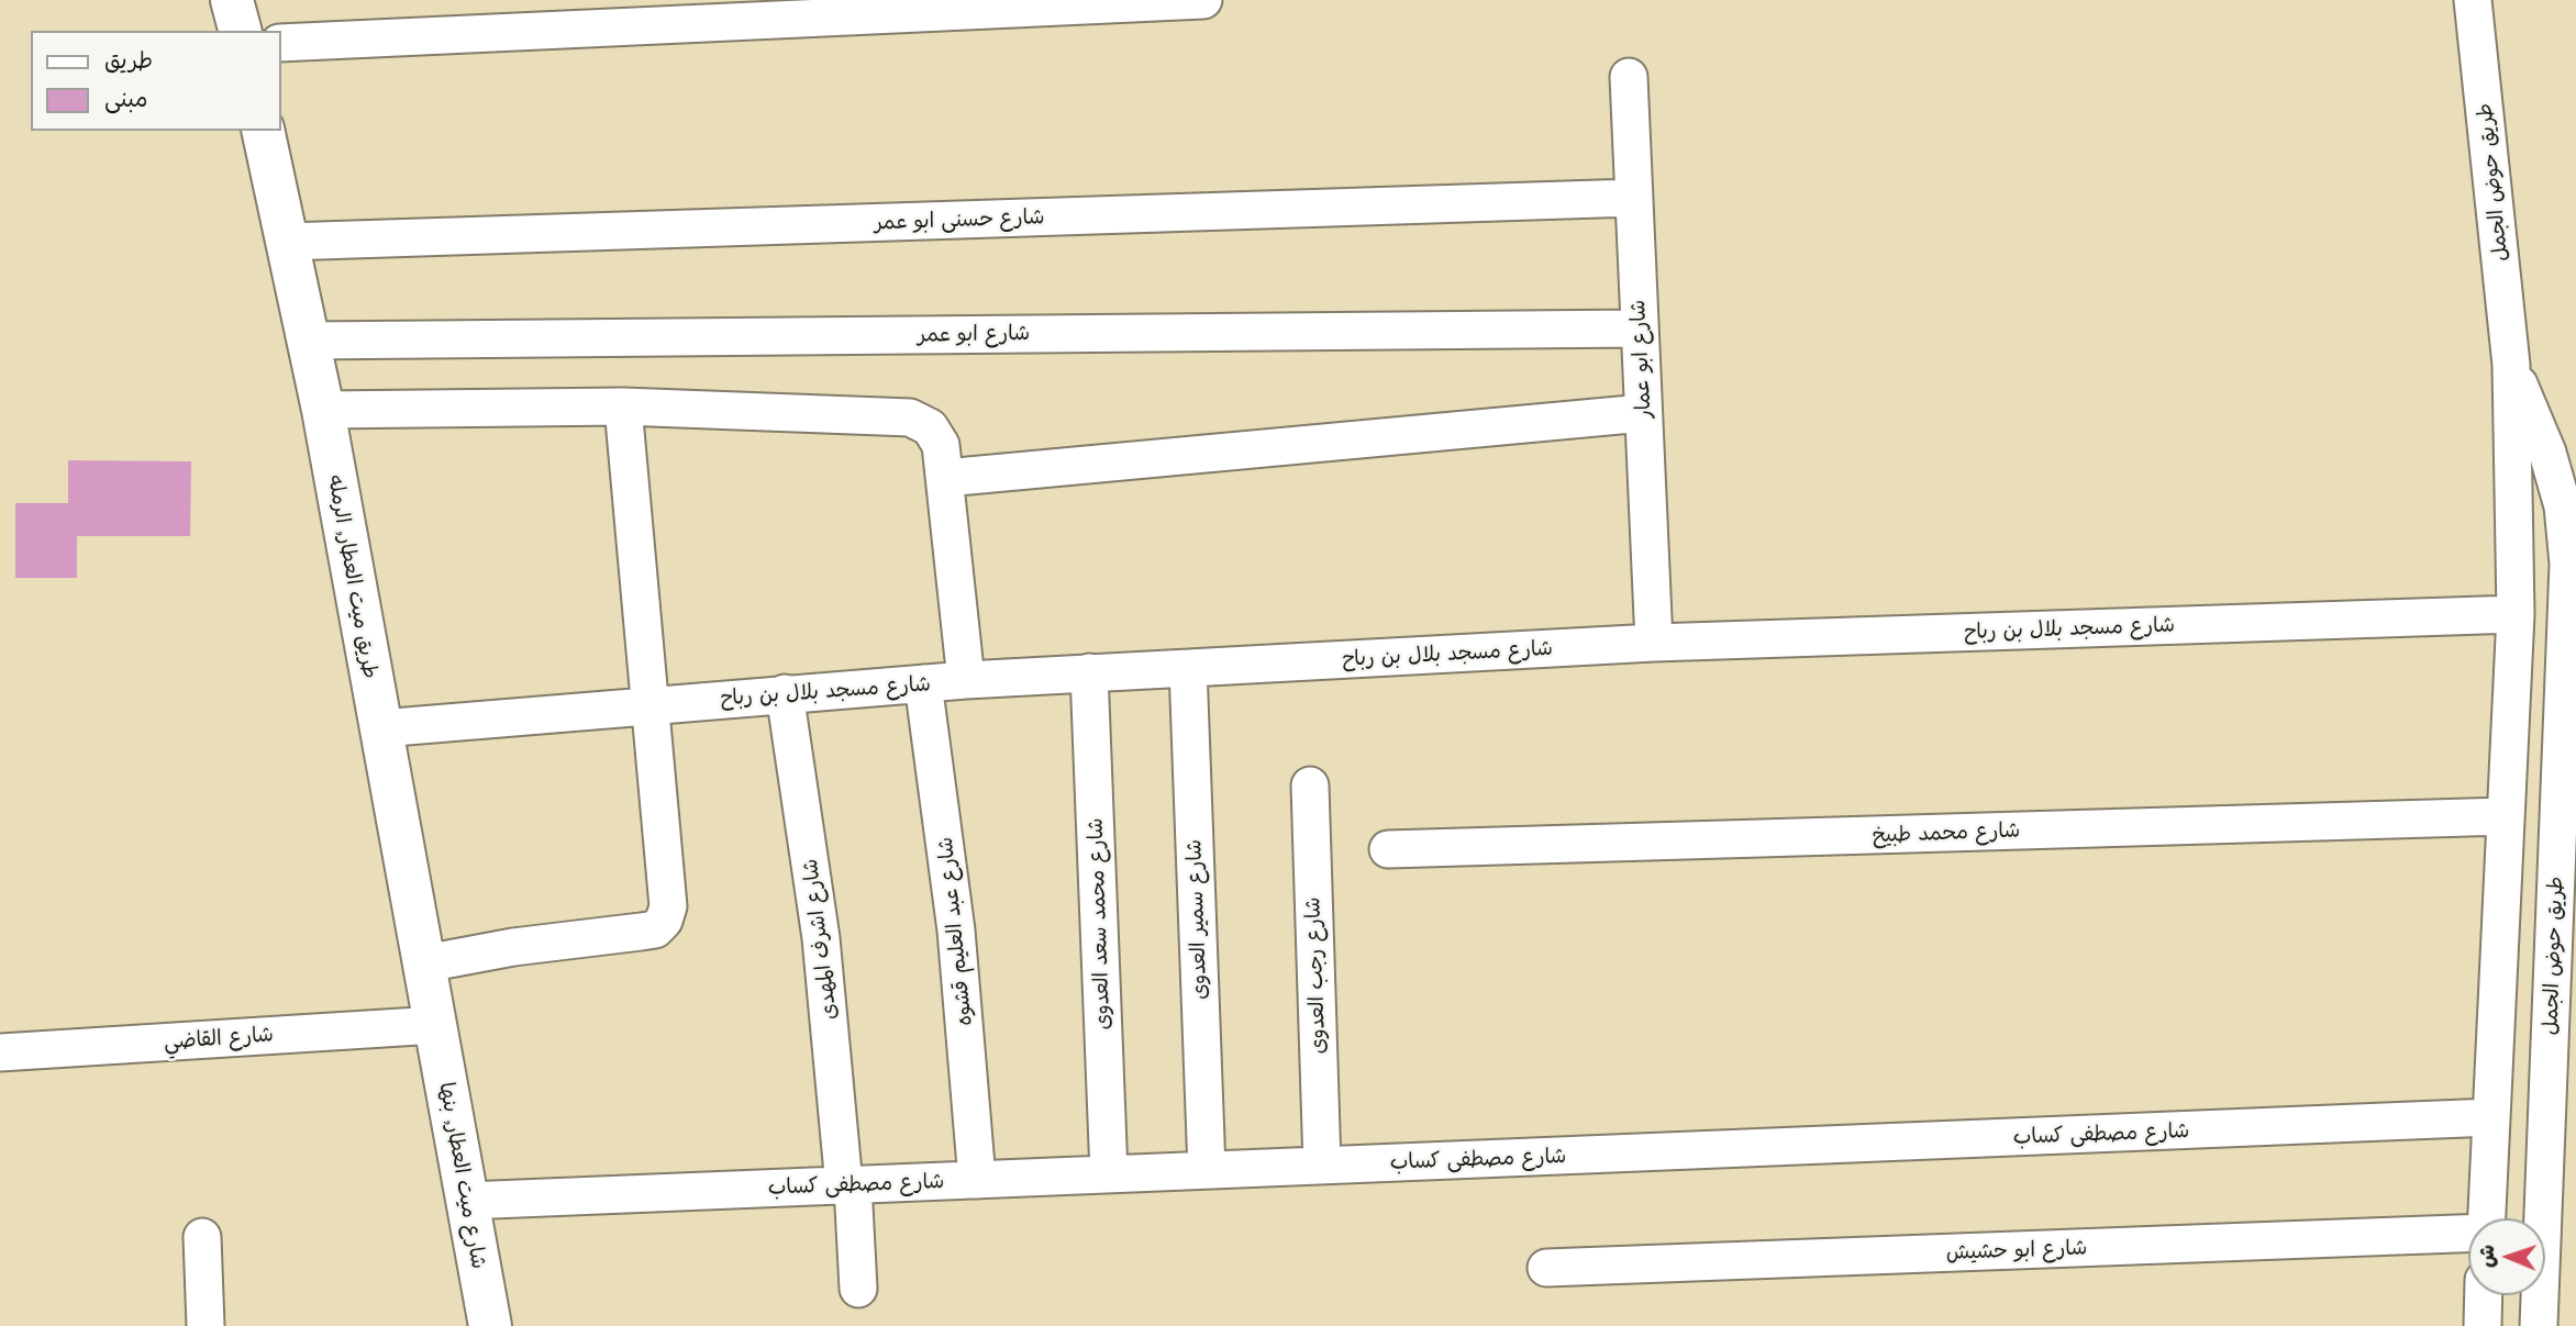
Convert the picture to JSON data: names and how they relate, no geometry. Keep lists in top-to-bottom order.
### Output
{
  "streets": {
    "main road": ["طريق ميت العطار, الرمله", "شارع ميت العطار, بنها"],
    "street": [
      "طريق حوض الجمل",
      "شارع حسنى ابو عمر",
      "شارع ابو عمر",
      "شارع ابو عمار",
      "شارع مسجد بلال بن رباح",
      "شارع محمد طبيخ",
      "شارع سمير العدوى",
      "شارع محمد سعد العدوى",
      "شارع عبد العليم قشوه",
      "شارع اشرف المهدى",
      "شارع رجب العدوى",
      "شارع القاضي",
      "شارع مصطفى كساب",
      "شارع ابو حشيش"
    ]
  },
  "crossings": [
    ["طريق حوض الجمل", "شارع مسجد بلال بن رباح"],
    ["طريق حوض الجمل", "شارع محمد طبيخ"],
    ["طريق حوض الجمل", "شارع مصطفى كساب"],
    ["شارع حسنى ابو عمر", "شارع ابو عمار"],
    ["شارع حسنى ابو عمر", "طريق ميت العطار, الرمله"],
    ["شارع ابو عمر", "شارع ابو عمار"],
    ["شارع ابو عمر", "طريق ميت العطار, الرمله"],
    ["شارع ابو عمار", "شارع مسجد بلال بن رباح"],
    ["طريق ميت العطار, الرمله", "شارع مسجد بلال بن رباح"],
    ["طريق ميت العطار, الرمله", "شارع القاضي"],
    ["طريق ميت العطار, الرمله", "شارع ميت العطار, بنها"],
    ["شارع مسجد بلال بن رباح", "شارع سمير العدوى"],
    ["شارع مسجد بلال بن رباح", "شارع محمد سعد العدوى"],
    ["شارع مسجد بلال بن رباح", "شارع عبد العليم قشوه"],
    ["شارع مسجد بلال بن رباح", "شارع اشرف المهدى"],
    ["شارع سمير العدوى", "شارع مصطفى كساب"],
    ["شارع محمد سعد العدوى", "شارع مصطفى كساب"],
    ["شارع عبد العليم قشوه", "شارع مصطفى كساب"],
    ["شارع اشرف المهدى", "شارع مصطفى كساب"],
    ["شارع رجب العدوى", "شارع مصطفى كساب"],
    ["شارع القاضي", "شارع ميت العطار, بنها"],
    ["شارع مصطفى كساب", "شارع ميت العطار, بنها"]
  ],
  "legend": ["طريق", "مبنى"],
  "north": "left"
}
